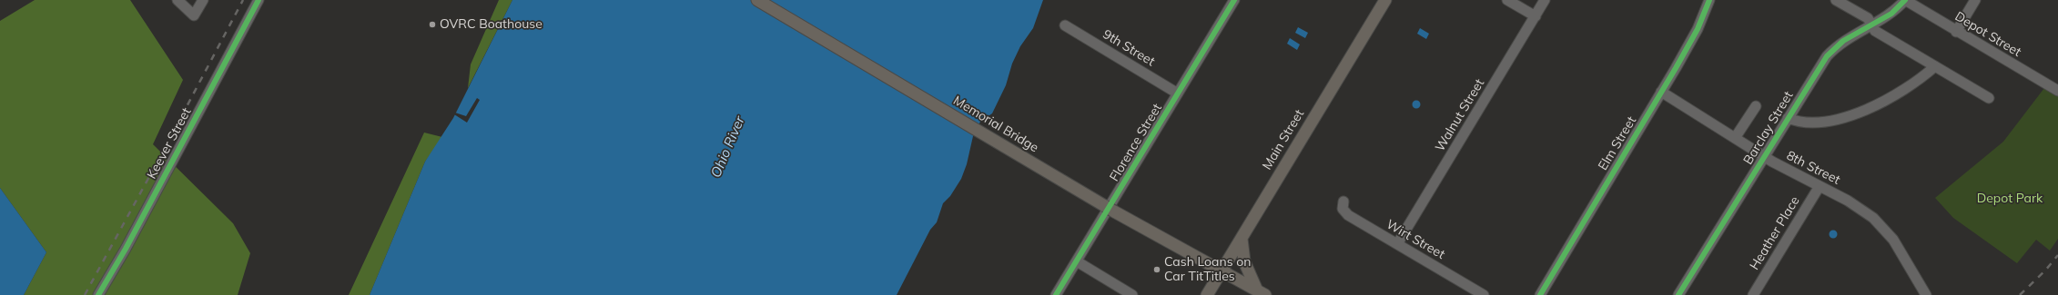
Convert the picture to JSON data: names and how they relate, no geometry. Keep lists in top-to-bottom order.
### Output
{
  "streets": {
    "main road": ["Memorial Bridge", "Main Street"],
    "street": [
      "Depot Street",
      "9th Street",
      "Walnut Street",
      "Barclay Street",
      "Florence Street",
      "Keever Street",
      "Elm Street",
      "8th Street",
      "Heather Place",
      "Wirt Street"
    ]
  },
  "crossings": [
    ["Depot Street", "Barclay Street"],
    ["9th Street", "Florence Street"],
    ["Walnut Street", "Wirt Street"],
    ["Memorial Bridge", "Main Street"],
    ["Barclay Street", "8th Street"],
    ["Elm Street", "8th Street"],
    ["8th Street", "Heather Place"]
  ],
  "water": ["Ohio River"],
  "parks": ["Depot Park"],
  "places": ["OVRC Boathouse", "Cash Loans on Car TitTitles"]
}
